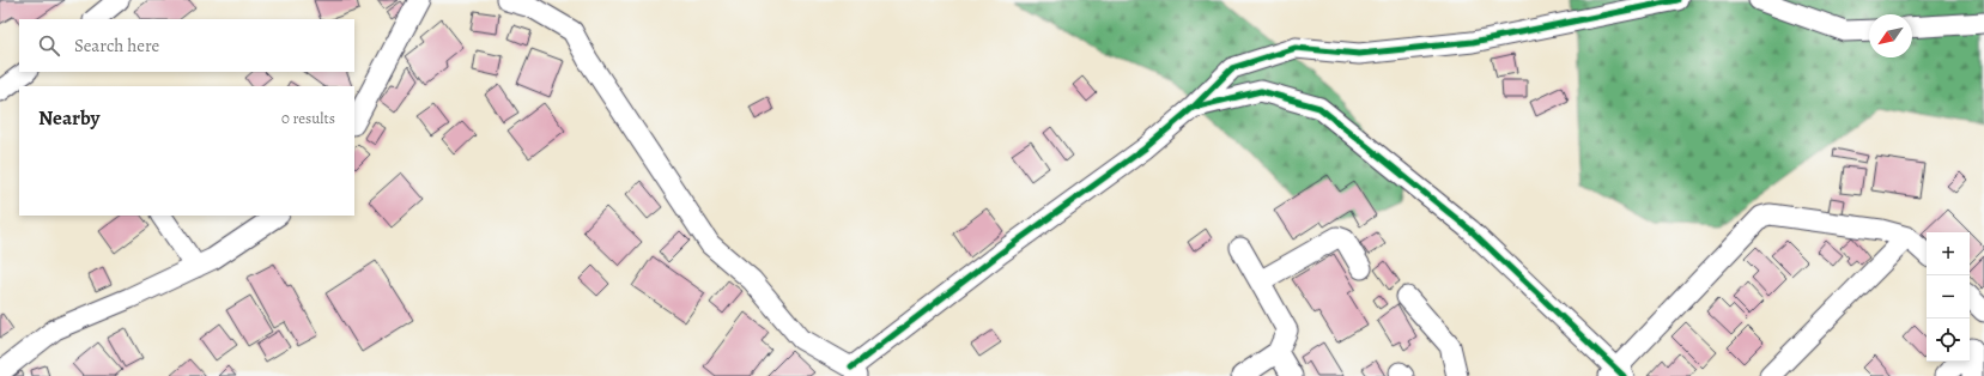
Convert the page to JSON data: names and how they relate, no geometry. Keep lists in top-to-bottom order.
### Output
{
  "north": "bottom left",
  "page": {
    "search": "Search here",
    "heading": ["Nearby", "0 results"],
    "map_buttons": ["+", "−"]
  }
}
